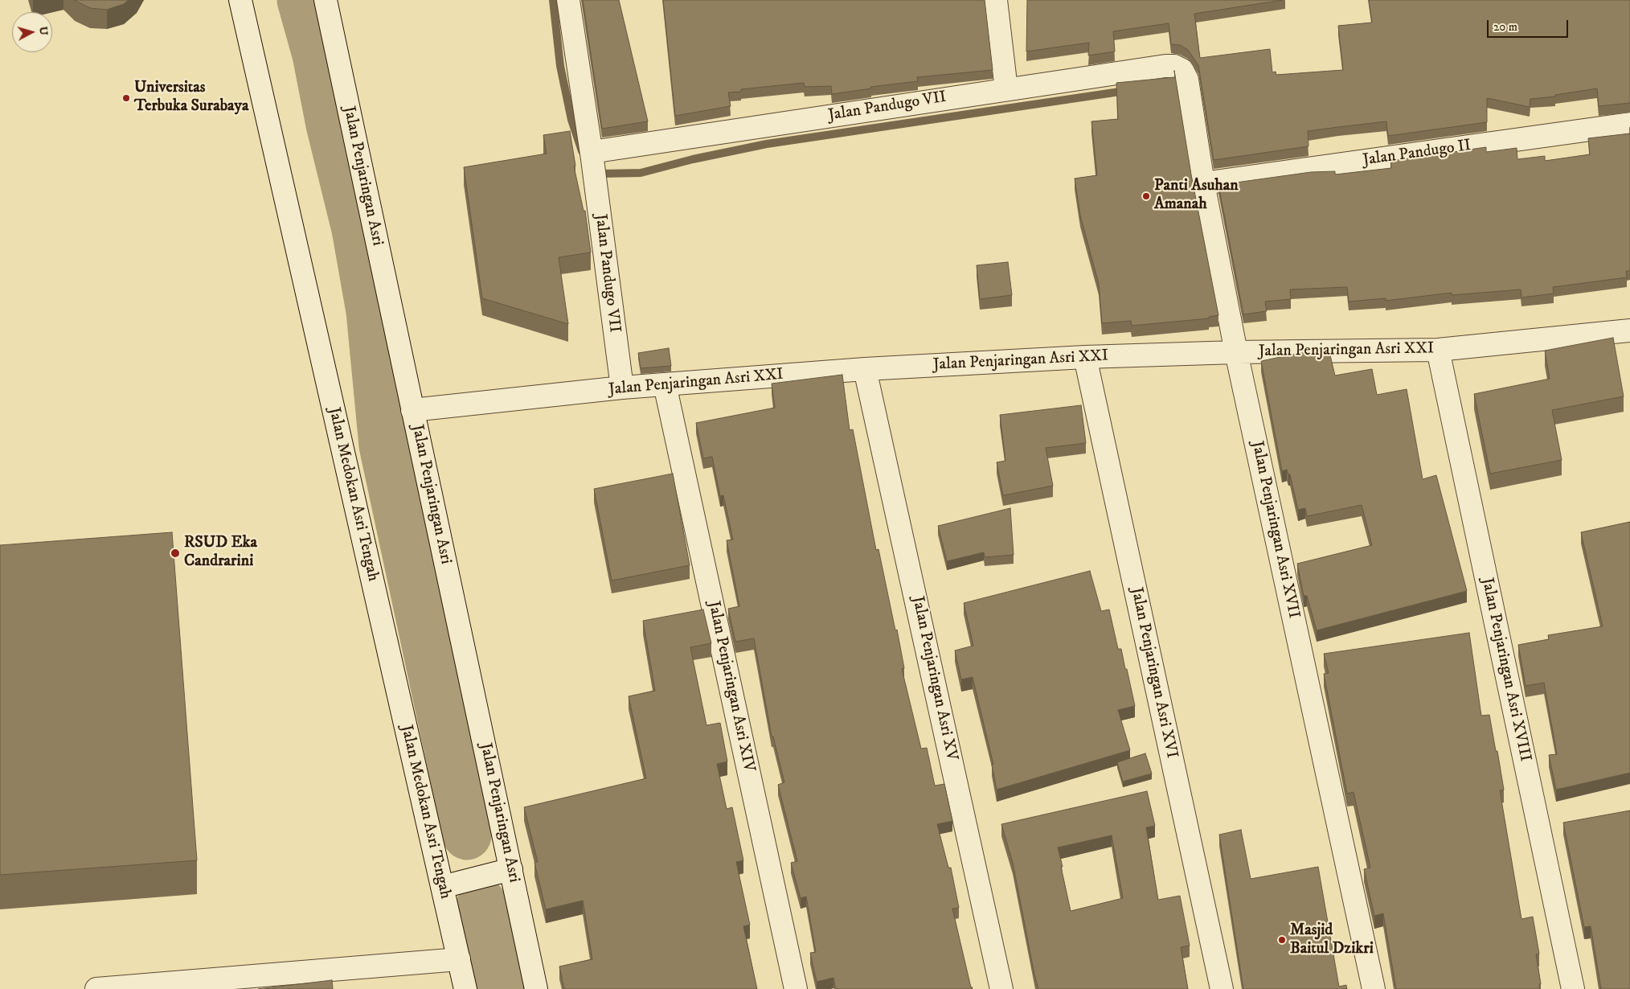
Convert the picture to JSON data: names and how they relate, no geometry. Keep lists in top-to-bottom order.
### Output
{
  "streets": {
    "street": [
      "Jalan Pandugo VII",
      "Jalan Pandugo II",
      "Jalan Penjaringan Asri",
      "Jalan Penjaringan Asri XXI",
      "Jalan Medokan Asri Tengah",
      "Jalan Penjaringan Asri XVII",
      "Jalan Penjaringan Asri XVIII",
      "Jalan Penjaringan Asri XVI",
      "Jalan Penjaringan Asri XV",
      "Jalan Penjaringan Asri XIV"
    ]
  },
  "crossings": [
    ["Jalan Pandugo VII", "Jalan Penjaringan Asri XXI"],
    ["Jalan Pandugo VII", "Jalan Penjaringan Asri XVII"],
    ["Jalan Pandugo II", "Jalan Penjaringan Asri XVII"],
    ["Jalan Penjaringan Asri", "Jalan Penjaringan Asri XXI"],
    ["Jalan Penjaringan Asri XXI", "Jalan Penjaringan Asri XVII"],
    ["Jalan Penjaringan Asri XXI", "Jalan Penjaringan Asri XVIII"],
    ["Jalan Penjaringan Asri XXI", "Jalan Penjaringan Asri XVI"],
    ["Jalan Penjaringan Asri XXI", "Jalan Penjaringan Asri XV"],
    ["Jalan Penjaringan Asri XXI", "Jalan Penjaringan Asri XIV"]
  ],
  "places": [
    "Universitas Terbuka Surabaya",
    "Panti Asuhan Amanah",
    "RSUD Eka Candrarini",
    "Masjid Baitul Dzikri"
  ],
  "scale_bar": "20 m",
  "north": "right"
}
